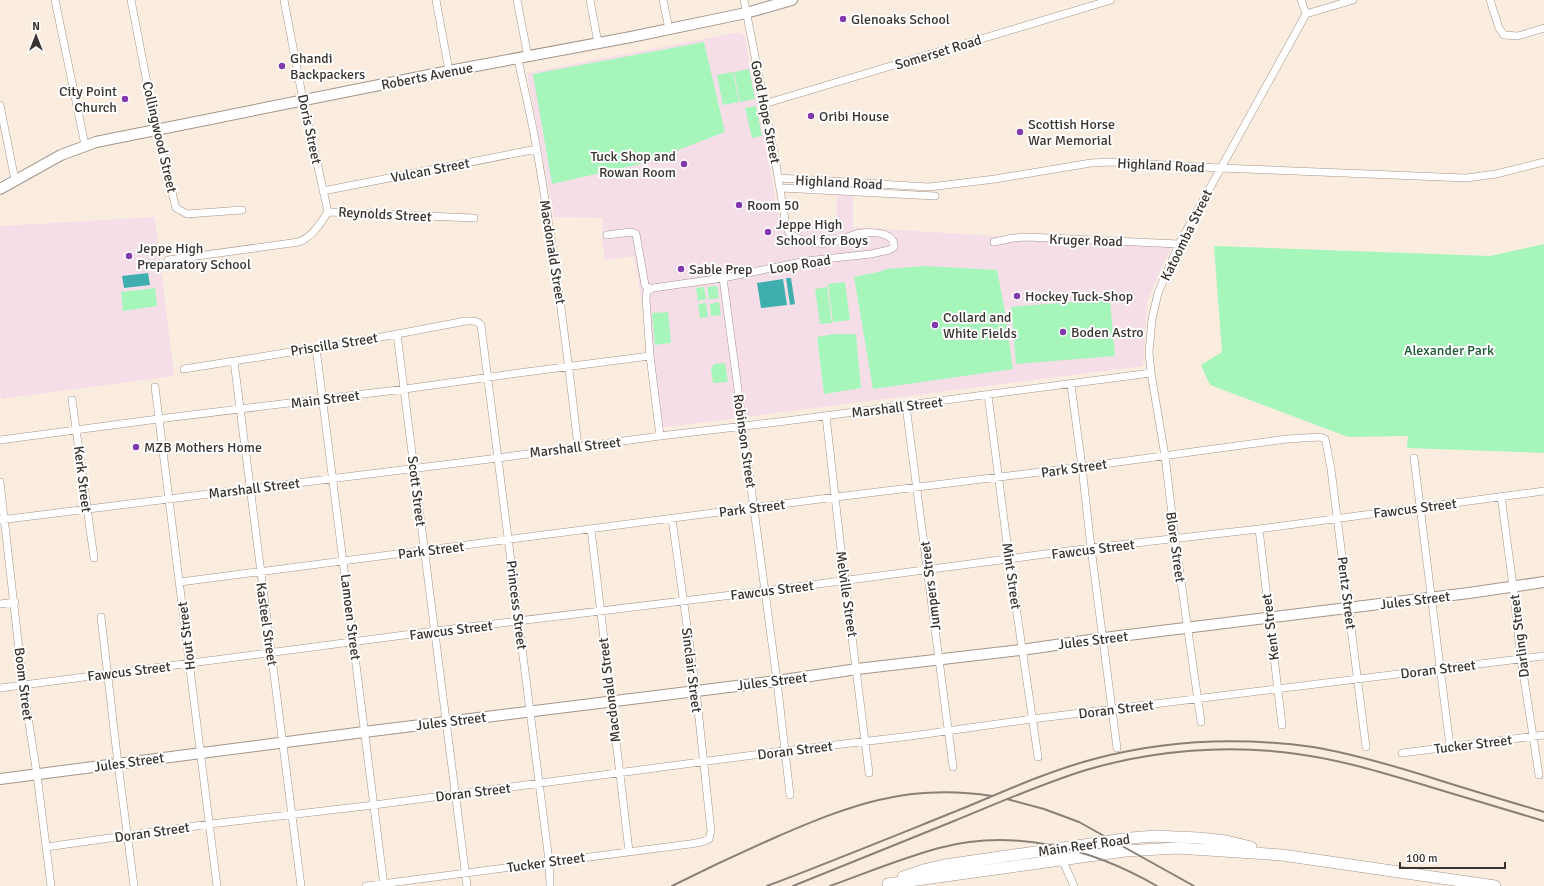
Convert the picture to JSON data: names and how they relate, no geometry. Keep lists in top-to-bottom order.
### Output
{
  "streets": {
    "main road": ["Roberts Avenue", "Jules Street", "Main Reef Road"],
    "street": [
      "Somerset Road",
      "Good Hope Street",
      "Doris Street",
      "Collingwood Street",
      "Highland Road",
      "Vulcan Street",
      "Reynolds Street",
      "Katoomba Street",
      "Kruger Road",
      "Macdonald Street",
      "Loop Road",
      "Priscilla Street",
      "Main Street",
      "Marshall Street",
      "Robinson Street",
      "Park Street",
      "Kerk Street",
      "Scott Street",
      "Fawcus Street",
      "Blore Street",
      "Mint Street",
      "Jumpers Street",
      "Pentz Street",
      "Melville Street",
      "Princess Street",
      "Lamoen Street",
      "Kasteel Street",
      "Kent Street",
      "Hout Street",
      "Darling Street",
      "Doran Street",
      "Sinclair Street",
      "Boom Street",
      "Tucker Street"
    ]
  },
  "crossings": [
    ["Somerset Road", "Good Hope Street"],
    ["Roberts Avenue", "Good Hope Street"],
    ["Roberts Avenue", "Doris Street"],
    ["Roberts Avenue", "Collingwood Street"],
    ["Roberts Avenue", "Macdonald Street"],
    ["Good Hope Street", "Highland Road"],
    ["Good Hope Street", "Loop Road"],
    ["Doris Street", "Vulcan Street"],
    ["Doris Street", "Reynolds Street"],
    ["Highland Road", "Katoomba Street"],
    ["Vulcan Street", "Macdonald Street"],
    ["Katoomba Street", "Kruger Road"],
    ["Katoomba Street", "Marshall Street"],
    ["Katoomba Street", "Blore Street"],
    ["Macdonald Street", "Main Street"],
    ["Macdonald Street", "Marshall Street"],
    ["Macdonald Street", "Park Street"],
    ["Macdonald Street", "Fawcus Street"],
    ["Macdonald Street", "Jules Street"],
    ["Macdonald Street", "Doran Street"],
    ["Macdonald Street", "Tucker Street"],
    ["Loop Road", "Robinson Street"],
    ["Priscilla Street", "Scott Street"],
    ["Priscilla Street", "Princess Street"],
    ["Priscilla Street", "Lamoen Street"],
    ["Priscilla Street", "Kasteel Street"],
    ["Main Street", "Kerk Street"],
    ["Main Street", "Scott Street"],
    ["Main Street", "Princess Street"],
    ["Main Street", "Lamoen Street"],
    ["Main Street", "Kasteel Street"],
    ["Main Street", "Hout Street"],
    ["Marshall Street", "Robinson Street"],
    ["Marshall Street", "Kerk Street"],
    ["Marshall Street", "Scott Street"],
    ["Marshall Street", "Blore Street"],
    ["Marshall Street", "Mint Street"],
    ["Marshall Street", "Jumpers Street"],
    ["Marshall Street", "Melville Street"],
    ["Marshall Street", "Princess Street"],
    ["Marshall Street", "Lamoen Street"],
    ["Marshall Street", "Kasteel Street"],
    ["Marshall Street", "Hout Street"],
    ["Marshall Street", "Boom Street"],
    ["Robinson Street", "Park Street"],
    ["Robinson Street", "Fawcus Street"],
    ["Robinson Street", "Jules Street"],
    ["Robinson Street", "Doran Street"],
    ["Park Street", "Scott Street"],
    ["Park Street", "Blore Street"],
    ["Park Street", "Mint Street"],
    ["Park Street", "Jumpers Street"],
    ["Park Street", "Pentz Street"],
    ["Park Street", "Melville Street"],
    ["Park Street", "Princess Street"],
    ["Park Street", "Lamoen Street"],
    ["Park Street", "Kasteel Street"],
    ["Park Street", "Hout Street"],
    ["Park Street", "Sinclair Street"],
    ["Scott Street", "Fawcus Street"],
    ["Scott Street", "Jules Street"],
    ["Scott Street", "Doran Street"],
    ["Scott Street", "Tucker Street"],
    ["Fawcus Street", "Blore Street"],
    ["Fawcus Street", "Mint Street"],
    ["Fawcus Street", "Jumpers Street"],
    ["Fawcus Street", "Pentz Street"],
    ["Fawcus Street", "Melville Street"],
    ["Fawcus Street", "Princess Street"],
    ["Fawcus Street", "Lamoen Street"],
    ["Fawcus Street", "Kasteel Street"],
    ["Fawcus Street", "Kent Street"],
    ["Fawcus Street", "Hout Street"],
    ["Fawcus Street", "Darling Street"],
    ["Fawcus Street", "Sinclair Street"],
    ["Fawcus Street", "Boom Street"],
    ["Blore Street", "Jules Street"],
    ["Blore Street", "Doran Street"],
    ["Mint Street", "Jules Street"],
    ["Mint Street", "Doran Street"],
    ["Jumpers Street", "Jules Street"],
    ["Jumpers Street", "Doran Street"],
    ["Pentz Street", "Jules Street"],
    ["Pentz Street", "Doran Street"],
    ["Melville Street", "Jules Street"],
    ["Melville Street", "Doran Street"],
    ["Jules Street", "Princess Street"],
    ["Jules Street", "Lamoen Street"],
    ["Jules Street", "Kasteel Street"],
    ["Jules Street", "Kent Street"],
    ["Jules Street", "Hout Street"],
    ["Jules Street", "Darling Street"],
    ["Jules Street", "Sinclair Street"],
    ["Jules Street", "Boom Street"],
    ["Princess Street", "Doran Street"],
    ["Princess Street", "Tucker Street"],
    ["Lamoen Street", "Doran Street"],
    ["Lamoen Street", "Tucker Street"],
    ["Kasteel Street", "Doran Street"],
    ["Kent Street", "Doran Street"],
    ["Hout Street", "Doran Street"],
    ["Darling Street", "Doran Street"],
    ["Darling Street", "Tucker Street"],
    ["Doran Street", "Sinclair Street"],
    ["Doran Street", "Boom Street"],
    ["Sinclair Street", "Tucker Street"]
  ],
  "parks": ["Alexander Park"],
  "places": [
    "Glenoaks School",
    "Ghandi Backpackers",
    "City Point Church",
    "Oribi House",
    "Scottish Horse War Memorial",
    "Tuck Shop and Rowan Room",
    "Room 50",
    "Jeppe High School for Boys",
    "Jeppe High Preparatory School",
    "Sable Prep",
    "Hockey Tuck-Shop",
    "Collard and White Fields",
    "Boden Astro",
    "MZB Mothers Home"
  ],
  "scale_bar": "100 m",
  "north": "top"
}
